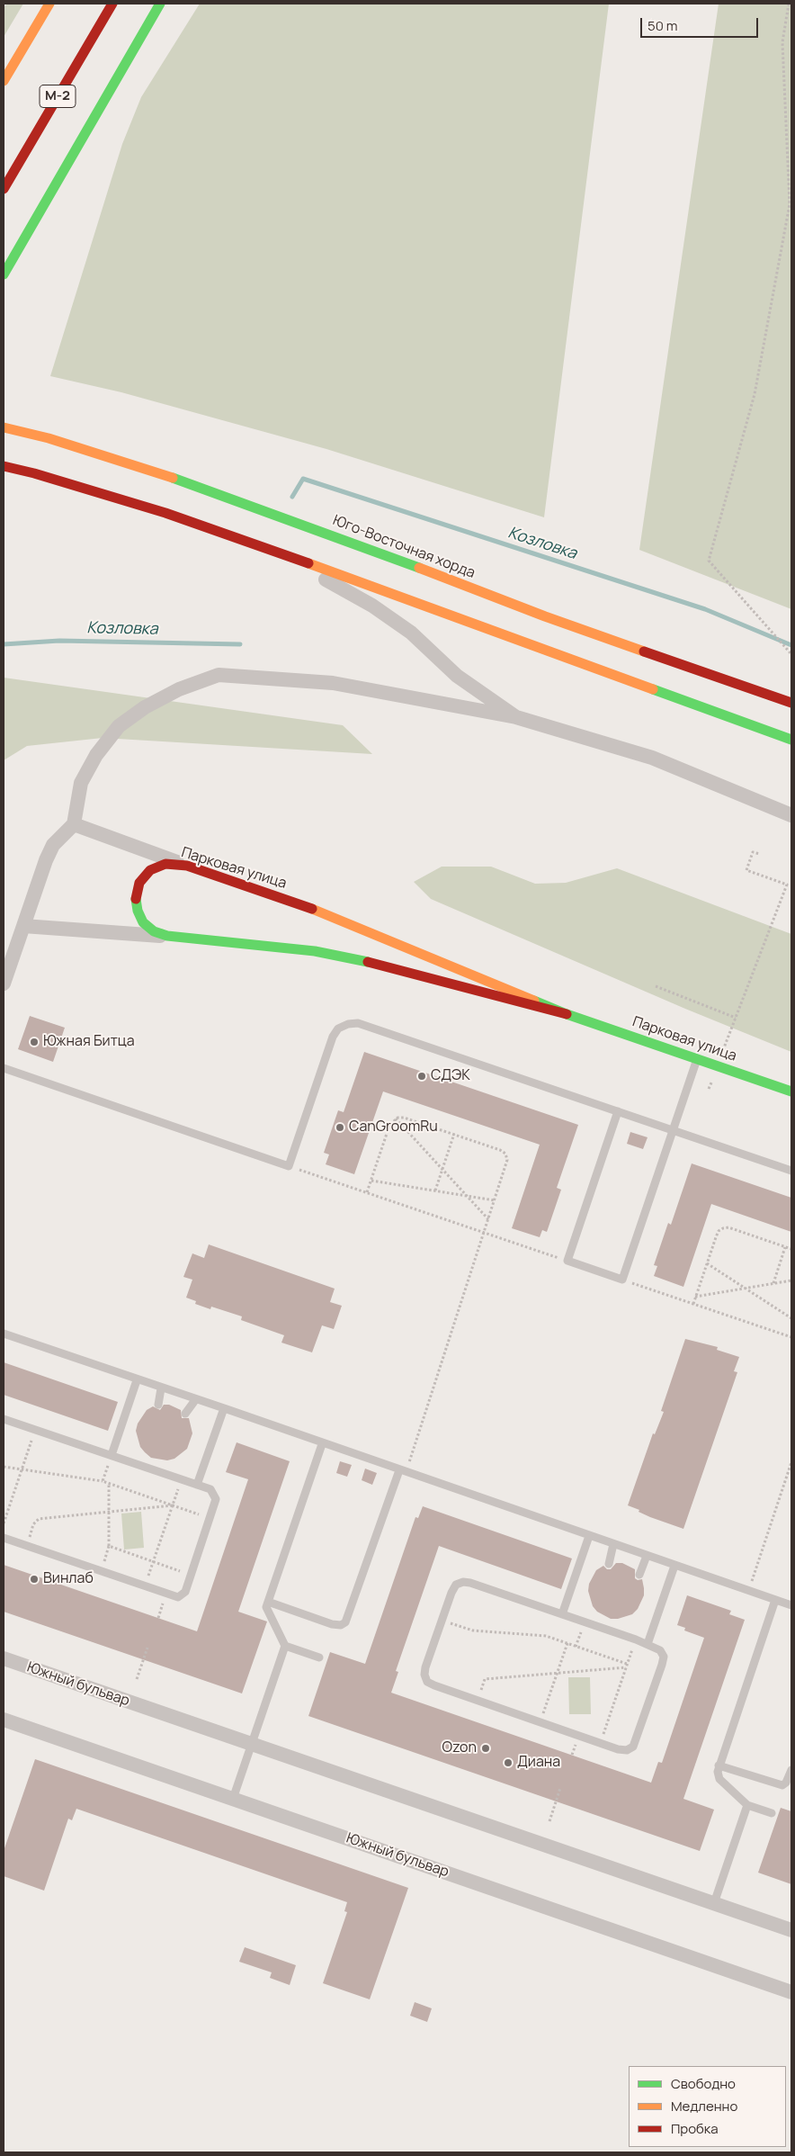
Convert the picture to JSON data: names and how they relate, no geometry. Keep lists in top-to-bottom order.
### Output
{
  "streets": {
    "main road": ["М-2", "Юго-Восточная хорда", "Парковая улица"],
    "street": ["Южный бульвар"]
  },
  "water": ["Козловка"],
  "places": [
    "Южная Битца",
    "СДЭК",
    "CanGroomRu",
    "Винлаб",
    "Ozon",
    "Диана"
  ],
  "legend": ["Свободно", "Медленно", "Пробка"],
  "scale_bar": "50 m"
}
